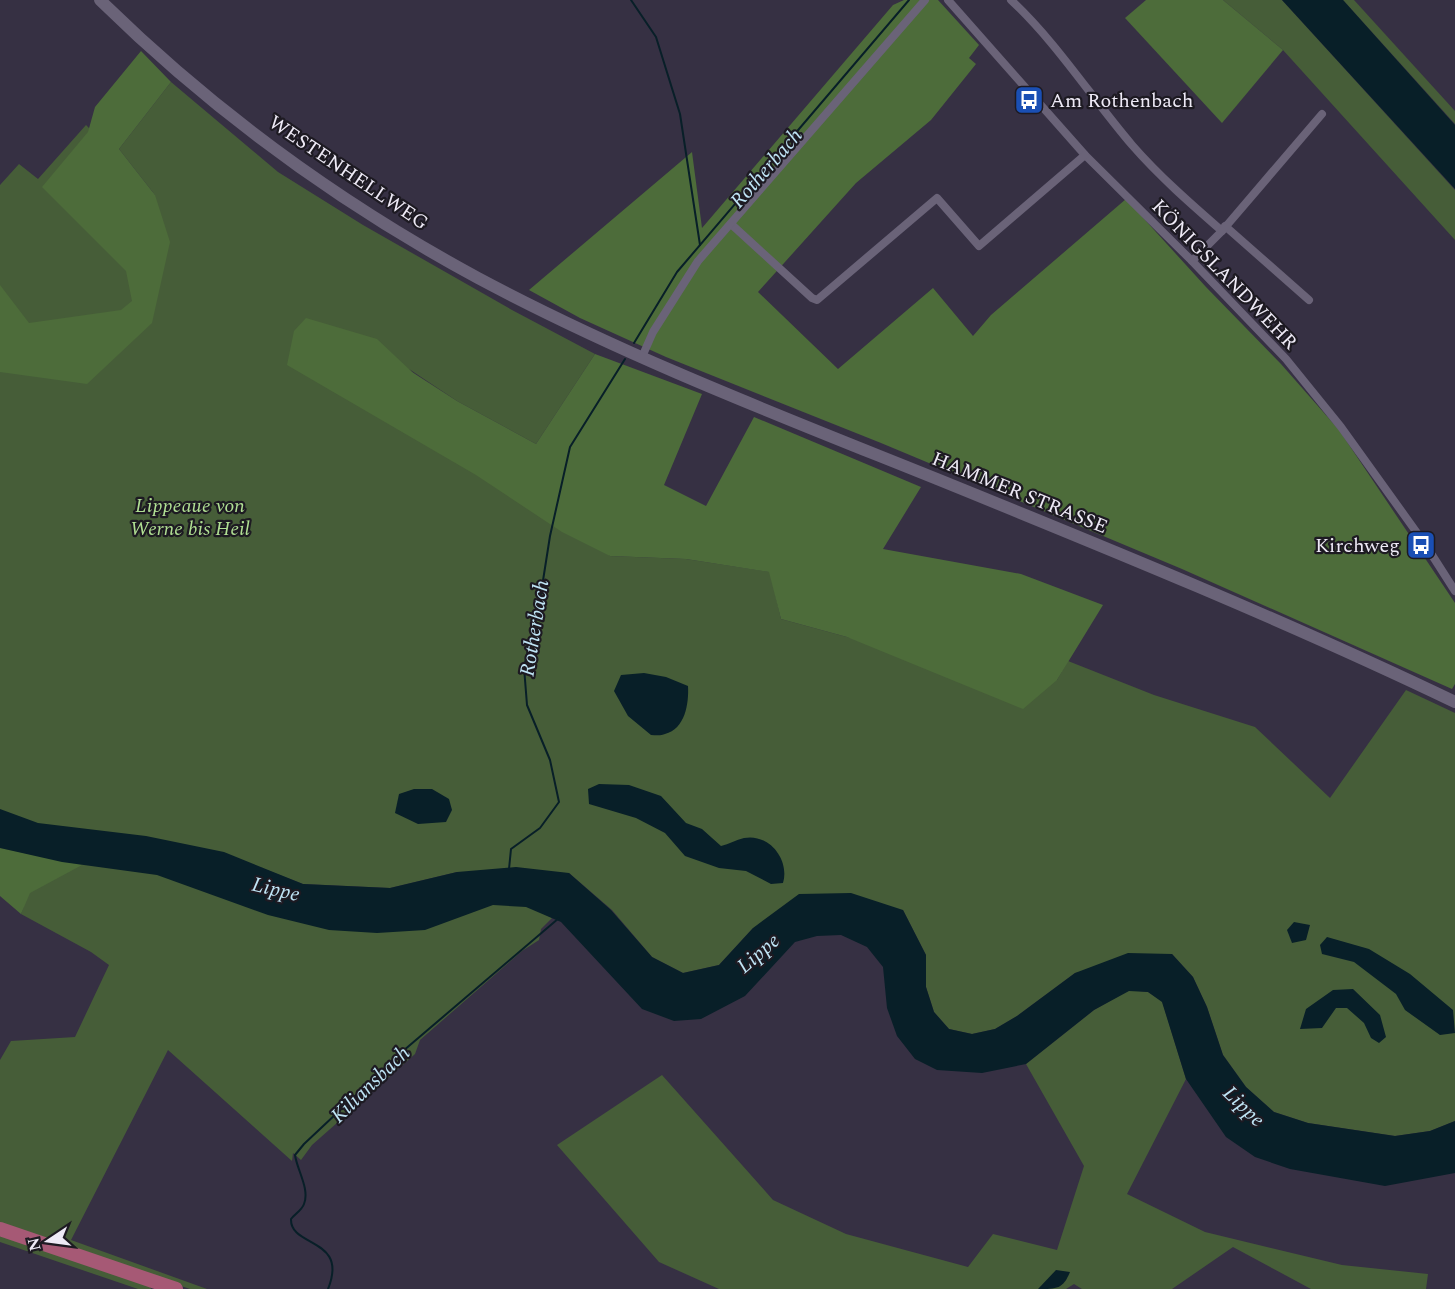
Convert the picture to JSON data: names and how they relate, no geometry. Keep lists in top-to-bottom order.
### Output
{
  "streets": {
    "main road": ["WESTENHELLWEG", "HAMMER STRASSE"],
    "street": ["KÖNIGSLANDWEHR"]
  },
  "crossings": [
    ["WESTENHELLWEG", "HAMMER STRASSE"]
  ],
  "water": ["Rotherbach", "Lippe", "Kiliansbach"],
  "parks": ["Lippeaue von Werne bis Heil"],
  "places": {
    "bus stop": ["Am Rothenbach", "Kirchweg"]
  },
  "north": "left"
}
